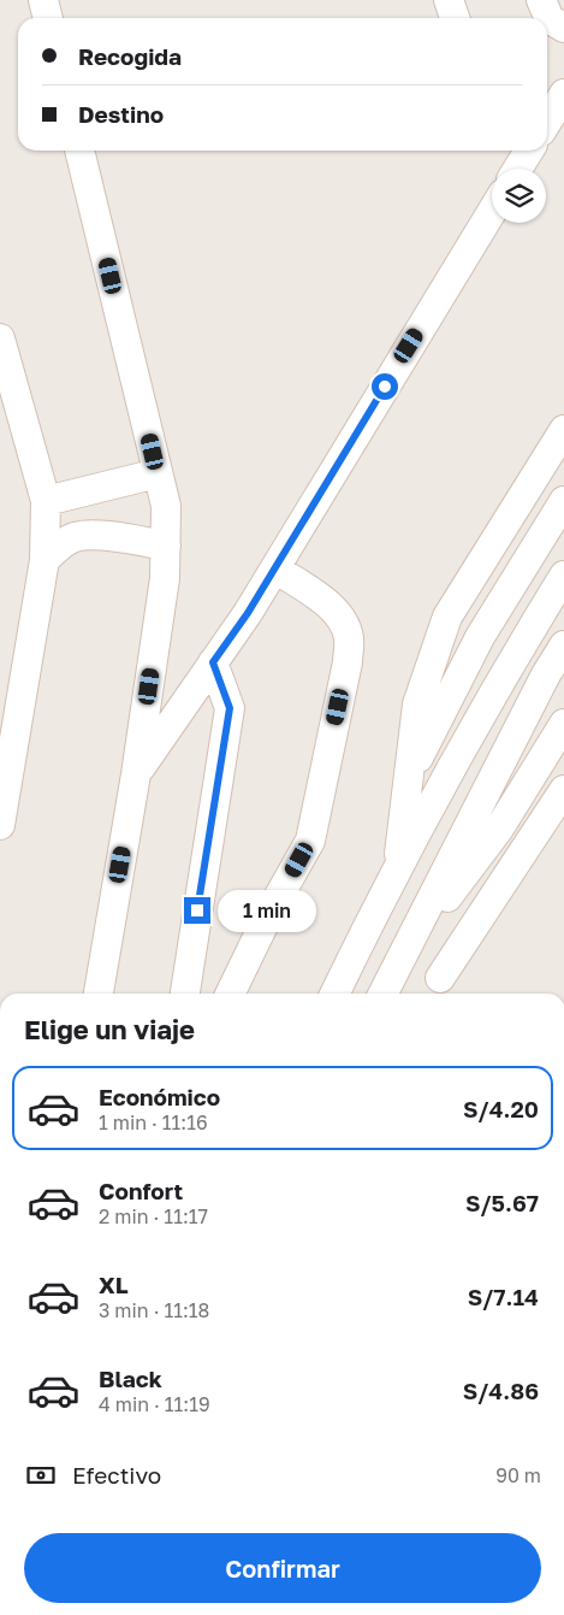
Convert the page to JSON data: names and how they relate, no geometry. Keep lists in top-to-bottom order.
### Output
{
  "page": {
    "banner": ["Recogida", "Destino"],
    "bubble": "1 min",
    "heading": "Elige un viaje",
    "list": [
      {
        "name": "Económico",
        "note": "1 min · 11:16",
        "value": "S/4.20"
      },
      {
        "name": "Confort",
        "note": "2 min · 11:17",
        "value": "S/5.67"
      },
      {
        "name": "XL",
        "note": "3 min · 11:18",
        "value": "S/7.14"
      },
      {
        "name": "Black",
        "note": "4 min · 11:19",
        "value": "S/4.86"
      }
    ],
    "pay": ["Efectivo", "90 m"],
    "buttons": "Confirmar"
  }
}
